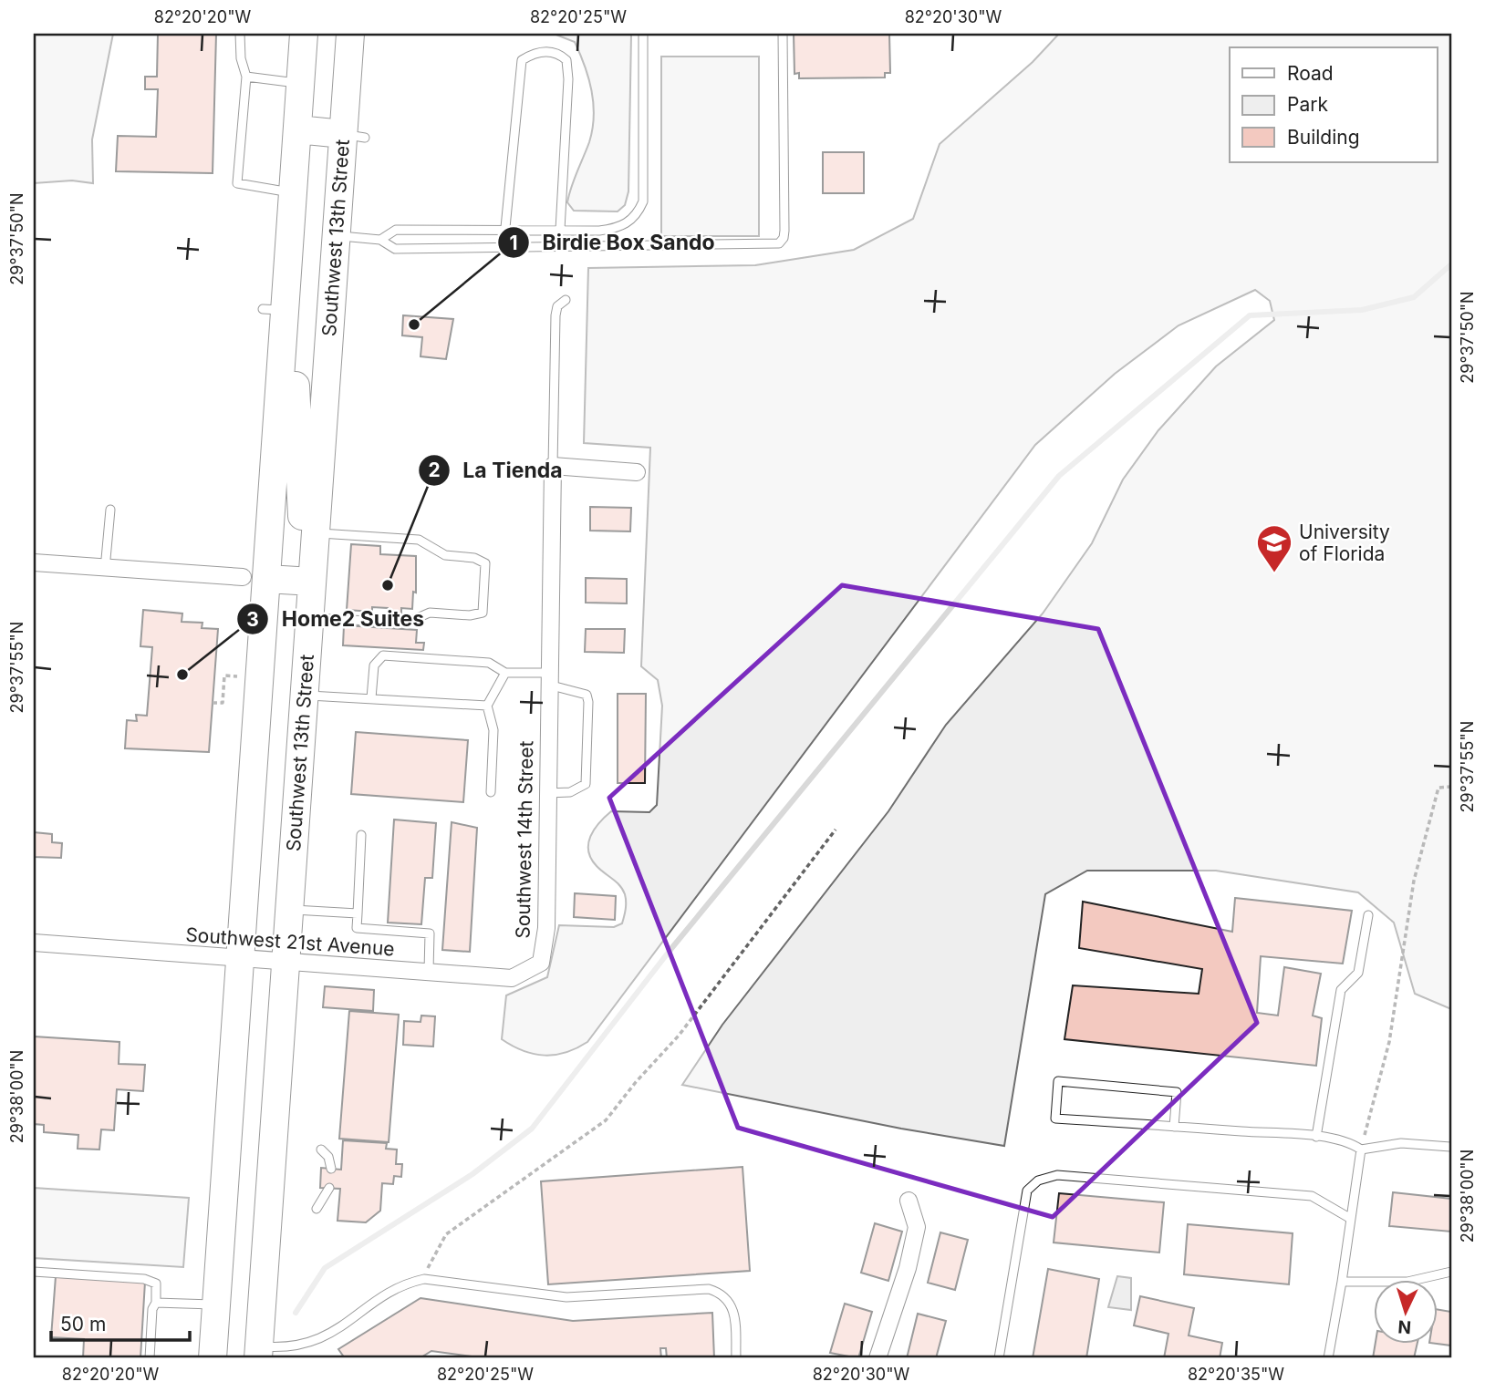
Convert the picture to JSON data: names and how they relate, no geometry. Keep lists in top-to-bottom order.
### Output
{
  "streets": {
    "main road": ["Southwest 13th Street"],
    "street": ["Southwest 14th Street", "Southwest 21st Avenue"]
  },
  "crossings": [
    ["Southwest 13th Street", "Southwest 21st Avenue"],
    ["Southwest 14th Street", "Southwest 21st Avenue"]
  ],
  "places": {
    "other": ["Birdie Box Sando", "La Tienda", "Home2 Suites"],
    "school or university": ["University of Florida"]
  },
  "legend": ["Road", "Park", "Building"],
  "scale_bar": "50 m",
  "north": "bottom",
  "coordinates": [
    "82°20'20\"W",
    "82°20'25\"W",
    "82°20'30\"W",
    "29°37'50\"N",
    "29°37'55\"N",
    "29°38'00\"N",
    "82°20'35\"W"
  ]
}
